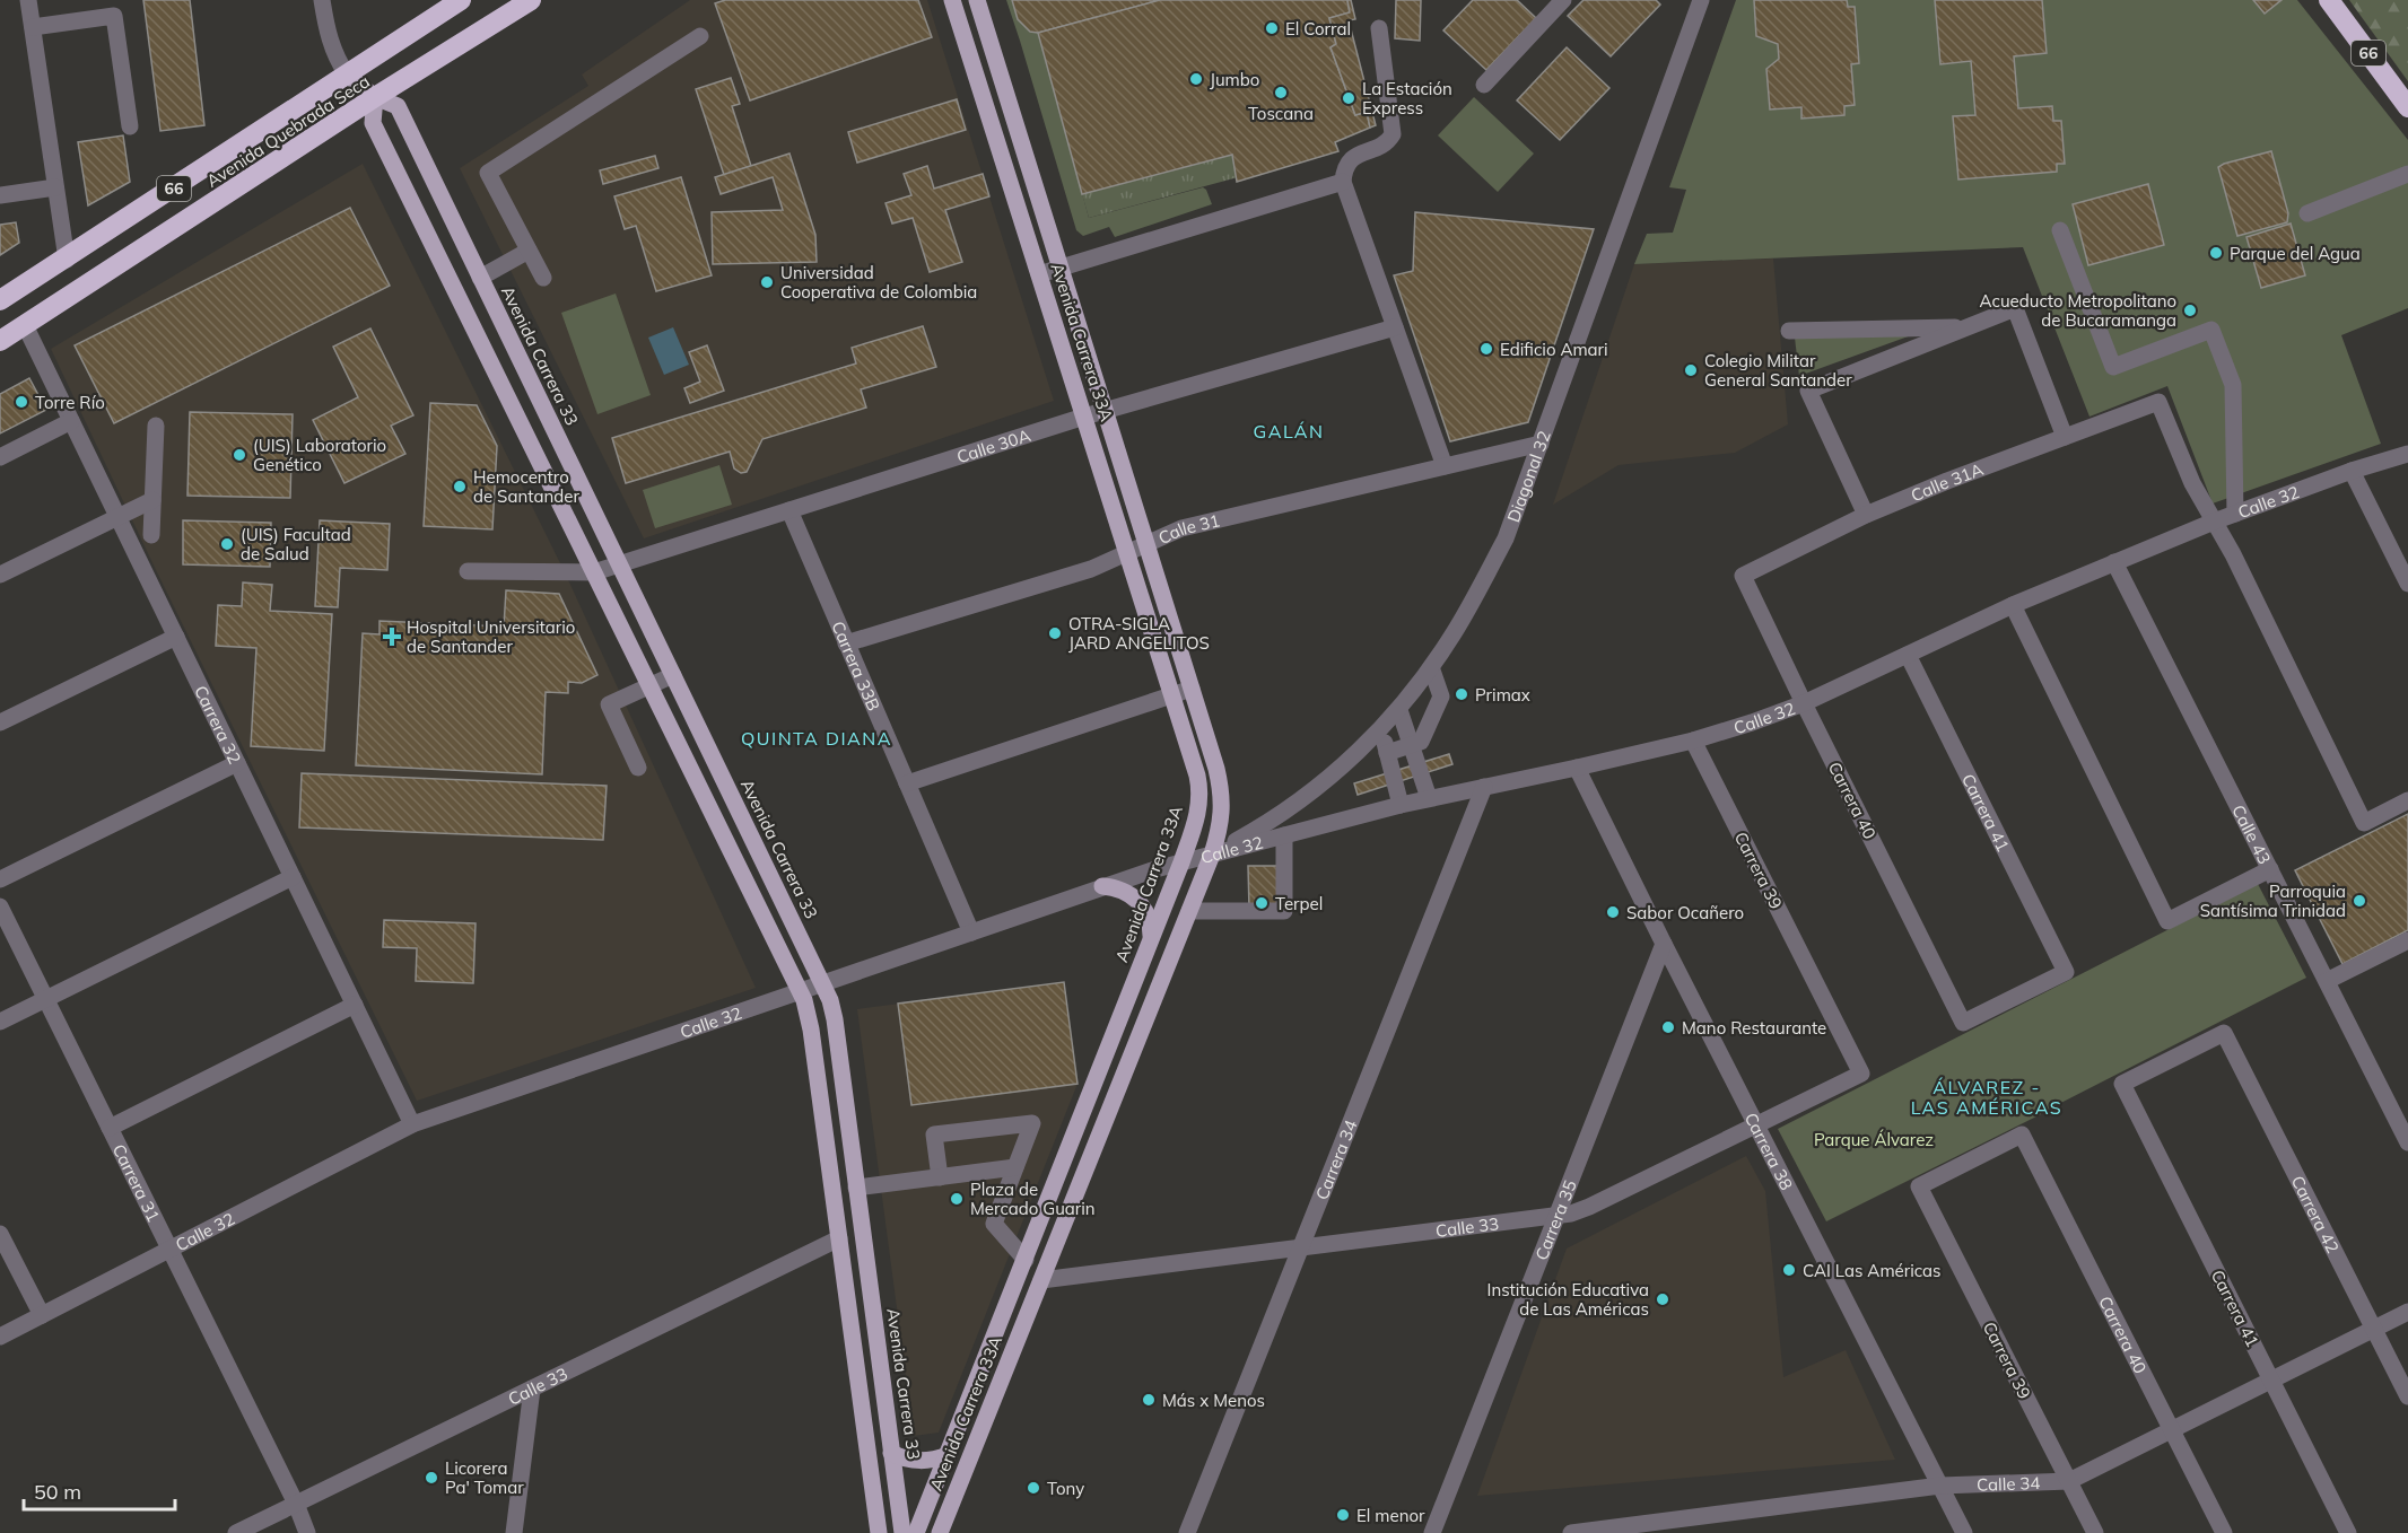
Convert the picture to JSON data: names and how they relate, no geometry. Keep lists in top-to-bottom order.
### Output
{
  "streets": {
    "highway": ["66", "Avenida Quebrada Seca"],
    "main road": ["Avenida Carrera 33A", "Avenida Carrera 33"],
    "street": [
      "Calle 30A",
      "Diagonal 32",
      "Calle 31A",
      "Calle 32",
      "Calle 31",
      "Carrera 33B",
      "Carrera 32",
      "Carrera 40",
      "Carrera 41",
      "Calle 43",
      "Carrera 39",
      "Carrera 38",
      "Carrera 34",
      "Carrera 31",
      "Carrera 42",
      "Carrera 35",
      "Calle 33",
      "Calle 34"
    ]
  },
  "crossings": [
    ["Avenida Quebrada Seca", "Avenida Carrera 33"],
    ["Avenida Quebrada Seca", "Carrera 32"],
    ["Avenida Carrera 33A", "Calle 30A"],
    ["Avenida Carrera 33A", "Diagonal 32"],
    ["Avenida Carrera 33A", "Calle 32"],
    ["Avenida Carrera 33A", "Calle 31"],
    ["Avenida Carrera 33A", "Calle 33"],
    ["Avenida Carrera 33", "Calle 30A"],
    ["Avenida Carrera 33", "Calle 32"],
    ["Calle 30A", "Carrera 33B"],
    ["Diagonal 32", "Calle 32"],
    ["Diagonal 32", "Calle 31"],
    ["Calle 31A", "Calle 32"],
    ["Calle 31A", "Carrera 40"],
    ["Calle 32", "Carrera 33B"],
    ["Calle 32", "Carrera 32"],
    ["Calle 32", "Carrera 40"],
    ["Calle 32", "Carrera 41"],
    ["Calle 32", "Calle 43"],
    ["Calle 32", "Carrera 39"],
    ["Calle 32", "Carrera 38"],
    ["Calle 32", "Carrera 34"],
    ["Calle 32", "Carrera 31"],
    ["Calle 31", "Carrera 33B"],
    ["Carrera 40", "Carrera 41"],
    ["Carrera 40", "Carrera 39"],
    ["Carrera 40", "Calle 34"],
    ["Carrera 41", "Carrera 42"],
    ["Carrera 41", "Calle 34"],
    ["Carrera 39", "Calle 33"],
    ["Carrera 39", "Calle 34"],
    ["Carrera 38", "Carrera 35"],
    ["Carrera 38", "Calle 33"],
    ["Carrera 38", "Calle 34"],
    ["Carrera 34", "Calle 33"],
    ["Carrera 31", "Calle 33"],
    ["Carrera 42", "Calle 34"],
    ["Carrera 35", "Calle 33"]
  ],
  "districts": ["GALÁN", "QUINTA DIANA", "ÁLVAREZ - LAS AMÉRICAS"],
  "parks": ["Parque Álvarez"],
  "places": {
    "other": [
      "El Corral",
      "Jumbo",
      "Toscana",
      "La Estación Express",
      "Parque del Agua",
      "Universidad Cooperativa de Colombia",
      "Acueducto Metropolitano de Bucaramanga",
      "Edificio Amari",
      "Colegio Militar General Santander",
      "Torre Río",
      "(UIS) Laboratorio Genético",
      "Hemocentro de Santander",
      "(UIS) Facultad de Salud",
      "OTRA-SIGLA JARD ANGELITOS",
      "Primax",
      "Parroquia Santísima Trinidad",
      "Terpel",
      "Sabor Ocañero",
      "Mano Restaurante",
      "Plaza de Mercado Guarin",
      "CAI Las Américas",
      "Institución Educativa de Las Américas",
      "Más x Menos",
      "Licorera Pa' Tomar",
      "Tony",
      "El menor"
    ],
    "health": ["Hospital Universitario de Santander"]
  },
  "scale_bar": "50 m"
}
